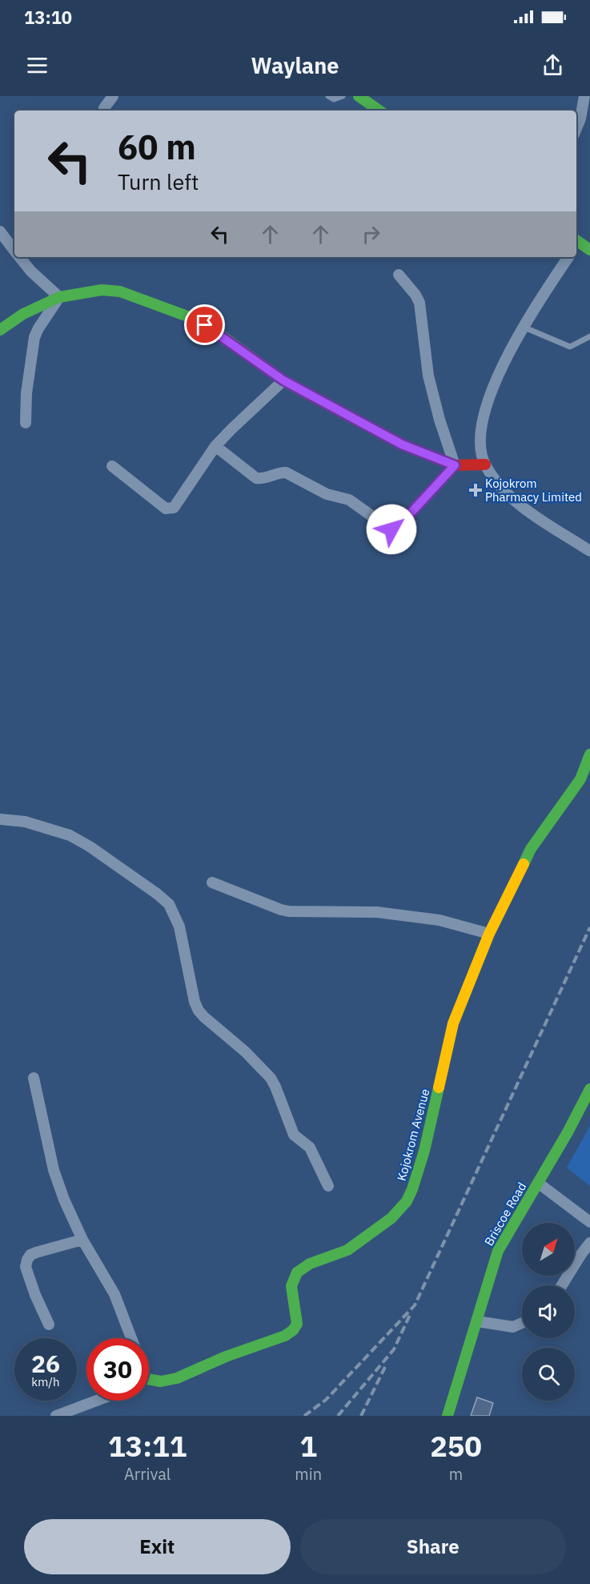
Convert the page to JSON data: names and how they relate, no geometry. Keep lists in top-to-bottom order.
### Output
{
  "streets": {
    "main road": ["Kojokrom Avenue", "Briscoe Road"]
  },
  "places": {
    "health": ["Kojokrom Pharmacy Limited"]
  },
  "north": "top right",
  "page": {
    "status": "13:10",
    "header": "Waylane",
    "turn": ["60 m", "Turn left"],
    "speed": "26 km/h",
    "limit": "30",
    "eta": [
      "13:11",
      "Arrival",
      "1",
      "min",
      "250",
      "m"
    ],
    "buttons": ["Exit", "Share"]
  }
}
